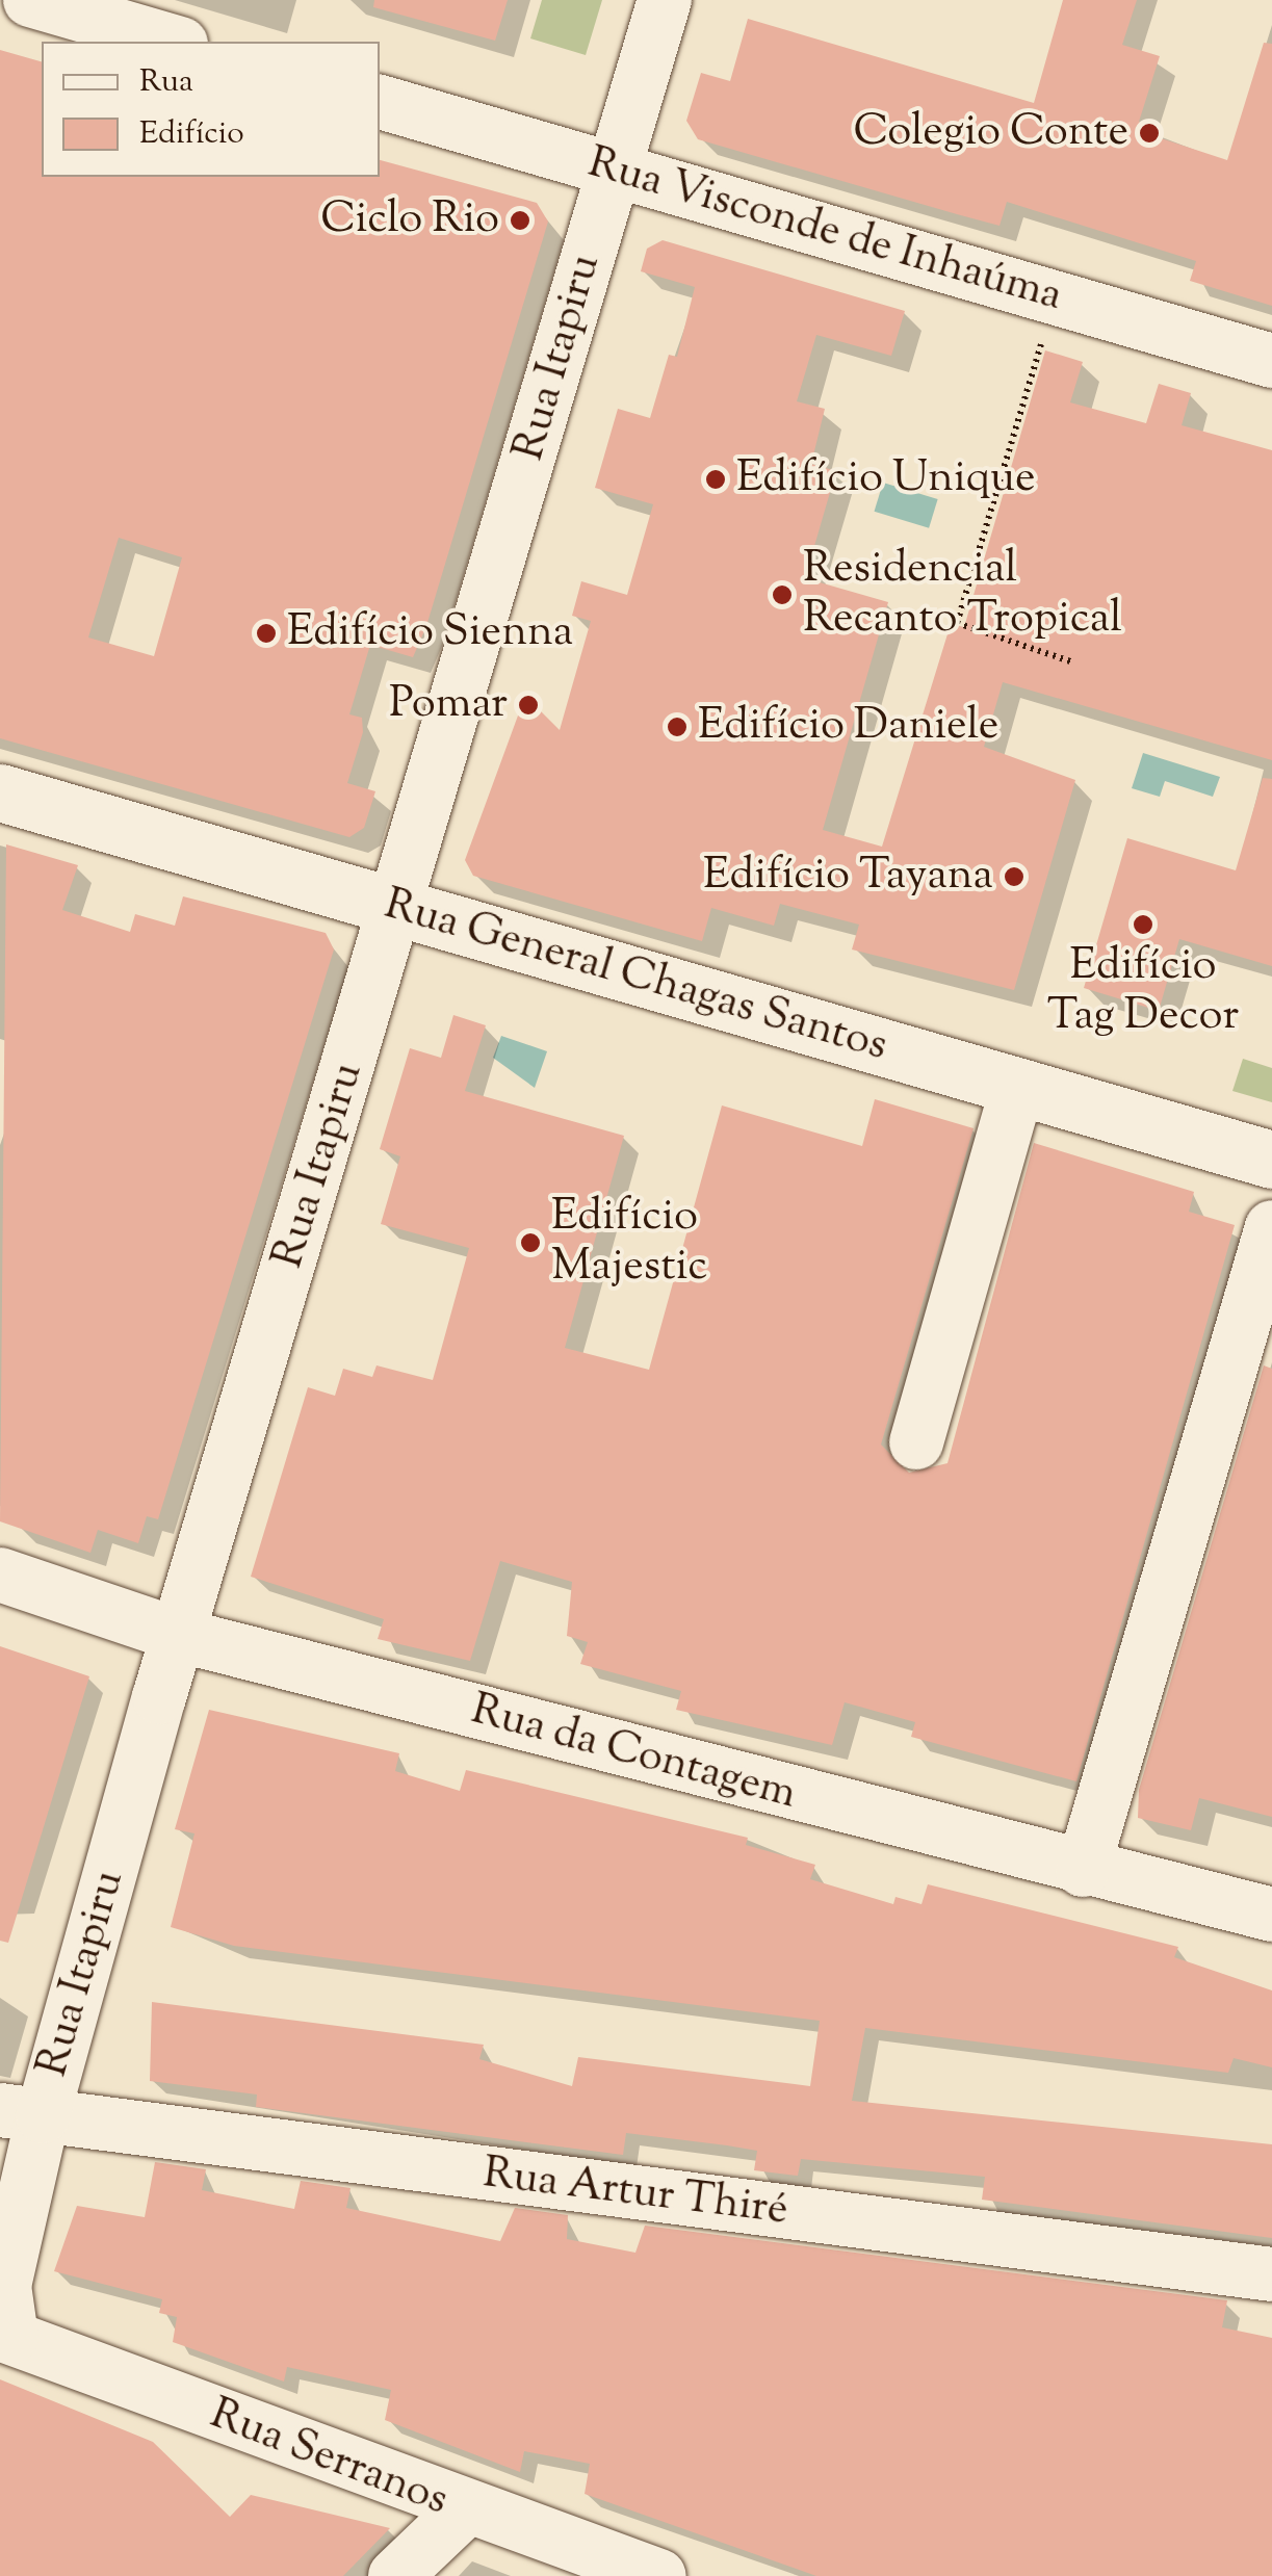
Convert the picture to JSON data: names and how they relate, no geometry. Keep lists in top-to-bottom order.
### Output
{
  "streets": {
    "street": [
      "Rua Visconde de Inhaúma",
      "Rua Itapiru",
      "Rua General Chagas Santos",
      "Rua da Contagem",
      "Rua Artur Thiré",
      "Rua Serranos"
    ]
  },
  "crossings": [
    ["Rua Visconde de Inhaúma", "Rua Itapiru"],
    ["Rua Itapiru", "Rua General Chagas Santos"],
    ["Rua Itapiru", "Rua da Contagem"],
    ["Rua Itapiru", "Rua Artur Thiré"],
    ["Rua Itapiru", "Rua Serranos"]
  ],
  "places": [
    "Colegio Conte",
    "Ciclo Rio",
    "Edifício Unique",
    "Residencial Recanto Tropical",
    "Edifício Sienna",
    "Pomar",
    "Edifício Daniele",
    "Edifício Tayana",
    "Edifício Tag Decor",
    "Edifício Majestic"
  ],
  "legend": ["Rua", "Edifício"]
}
